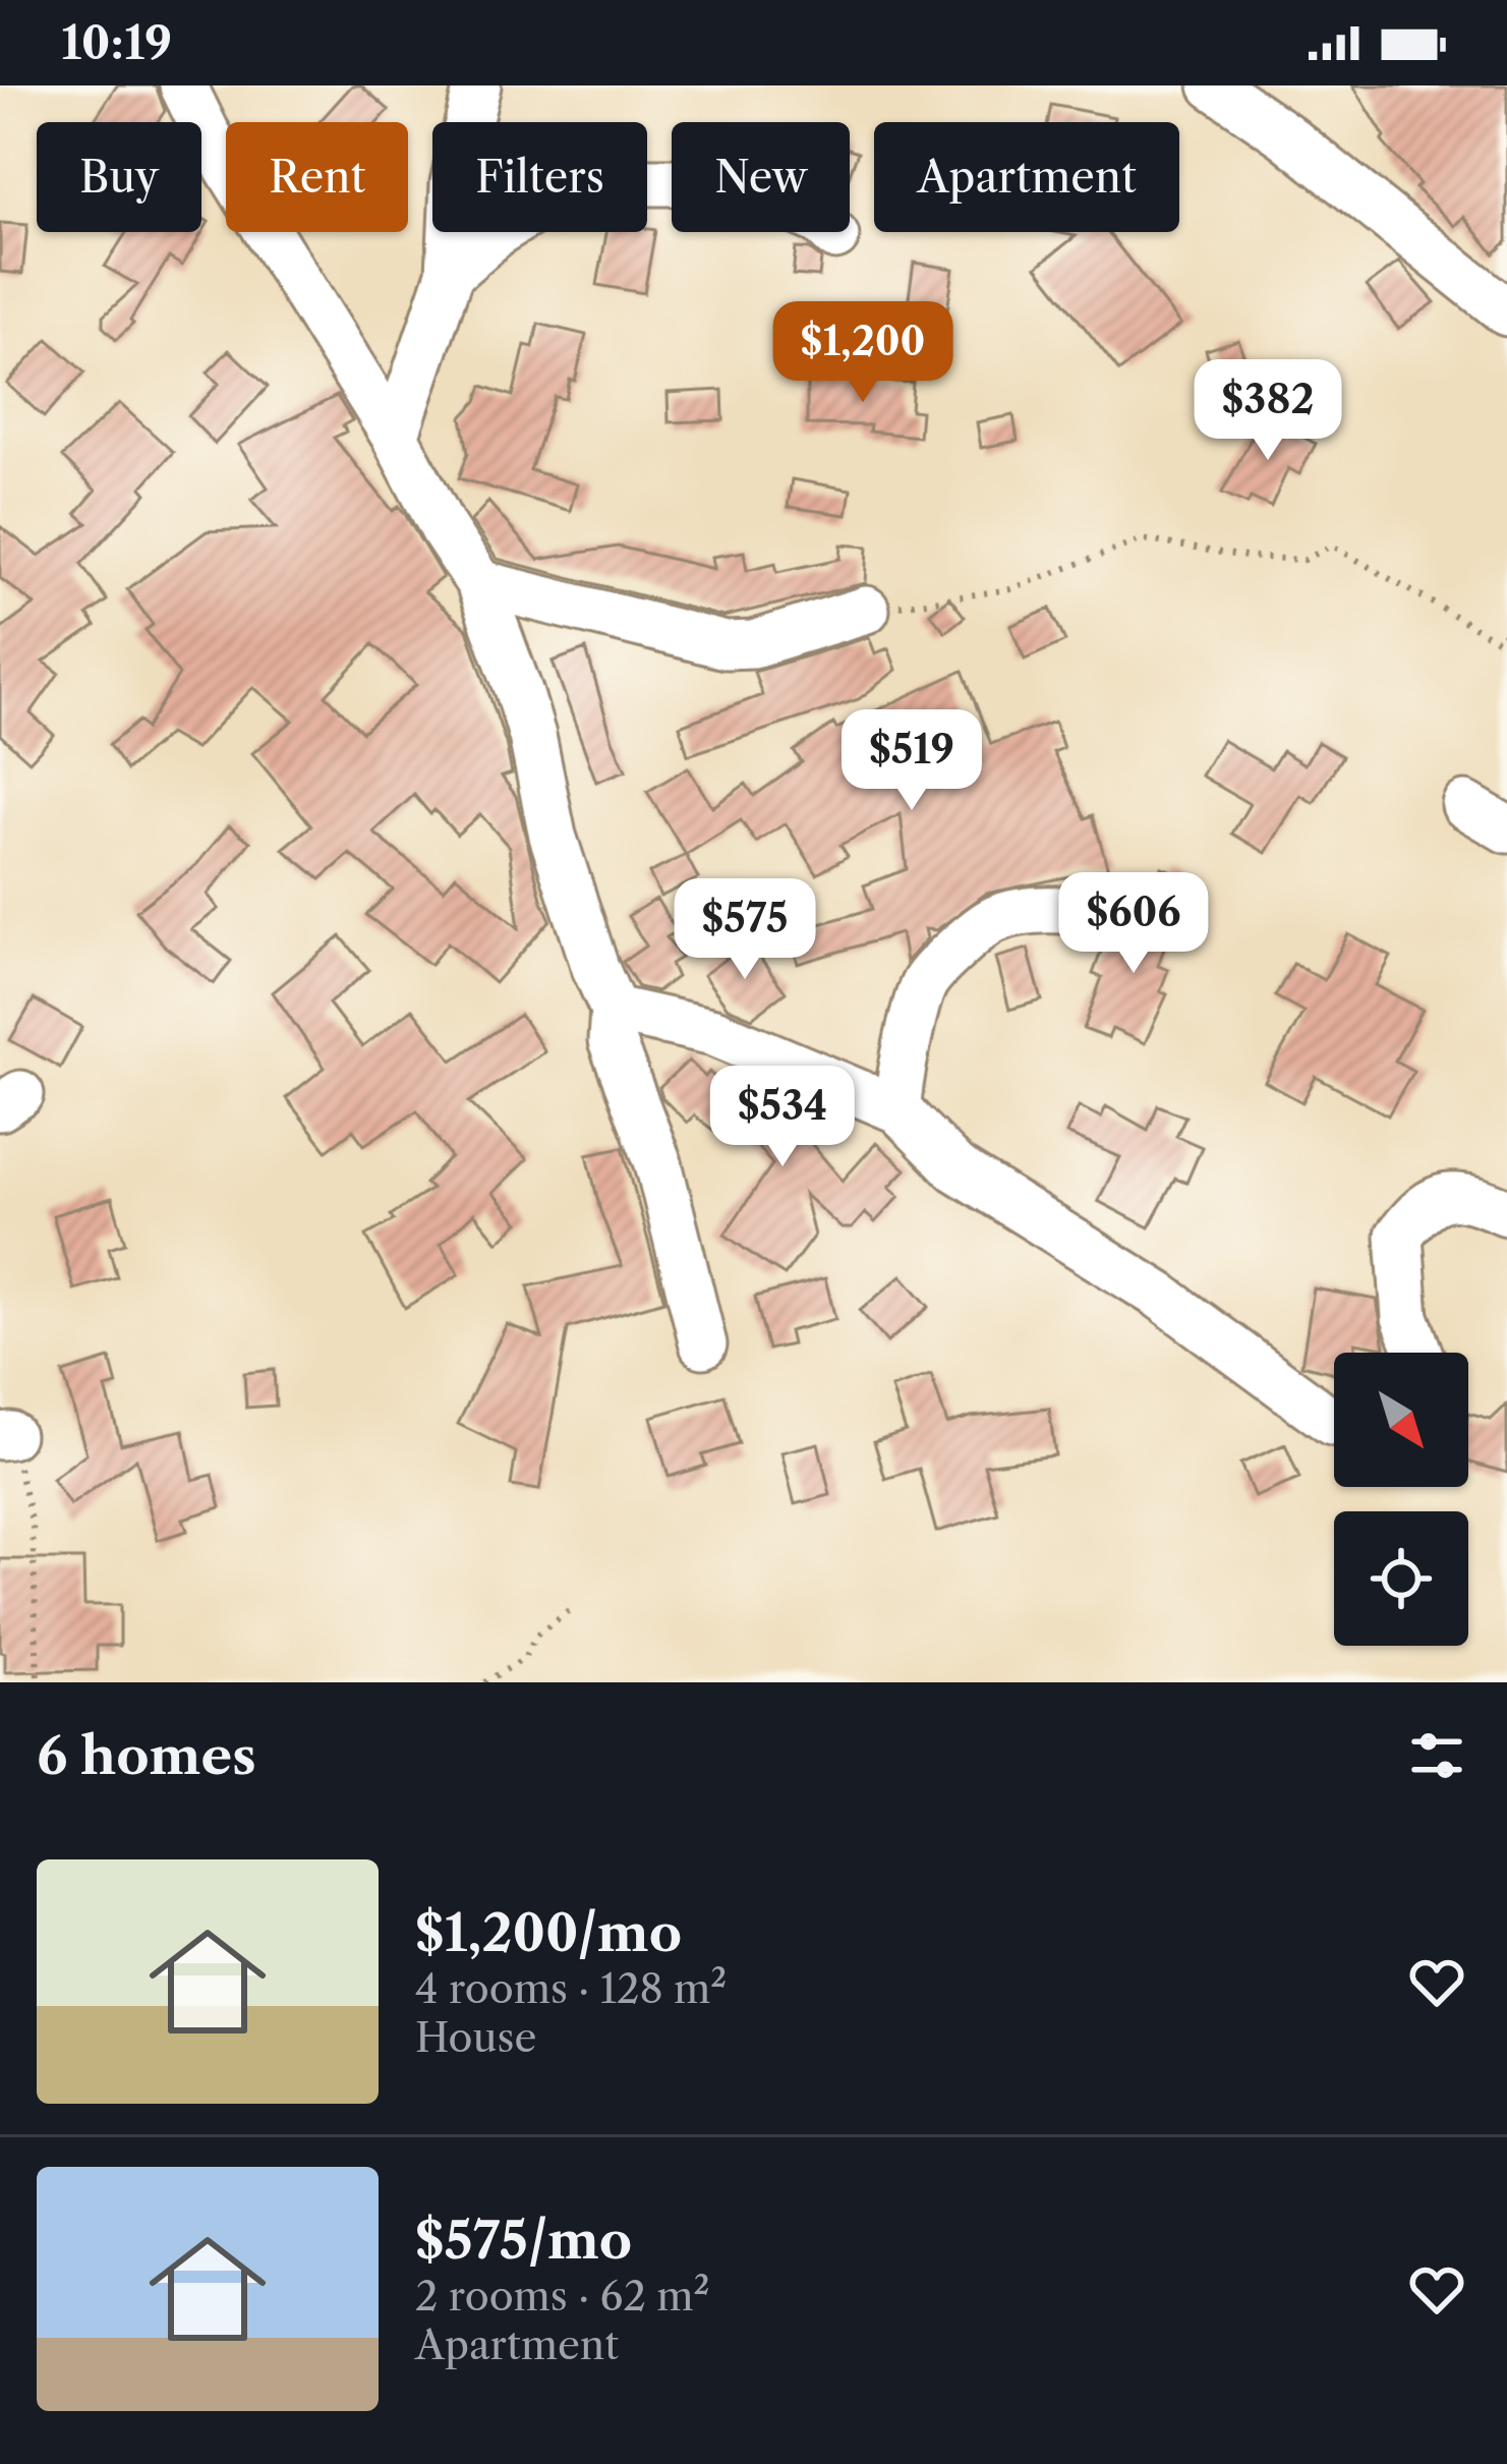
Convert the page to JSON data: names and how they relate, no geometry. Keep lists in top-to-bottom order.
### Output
{
  "north": "bottom right",
  "page": {
    "status": "10:19",
    "chip": [
      "Buy",
      "Rent",
      "Filters",
      "New",
      "Apartment"
    ],
    "price": [
      "$1,200",
      "$382",
      "$519",
      "$606",
      "$575",
      "$534"
    ],
    "heading": "6 homes",
    "list": [
      {
        "name": "$1,200/mo",
        "note": "4 rooms · 128 m² · House"
      },
      {
        "name": "$575/mo",
        "note": "2 rooms · 62 m² · Apartment"
      }
    ]
  }
}
